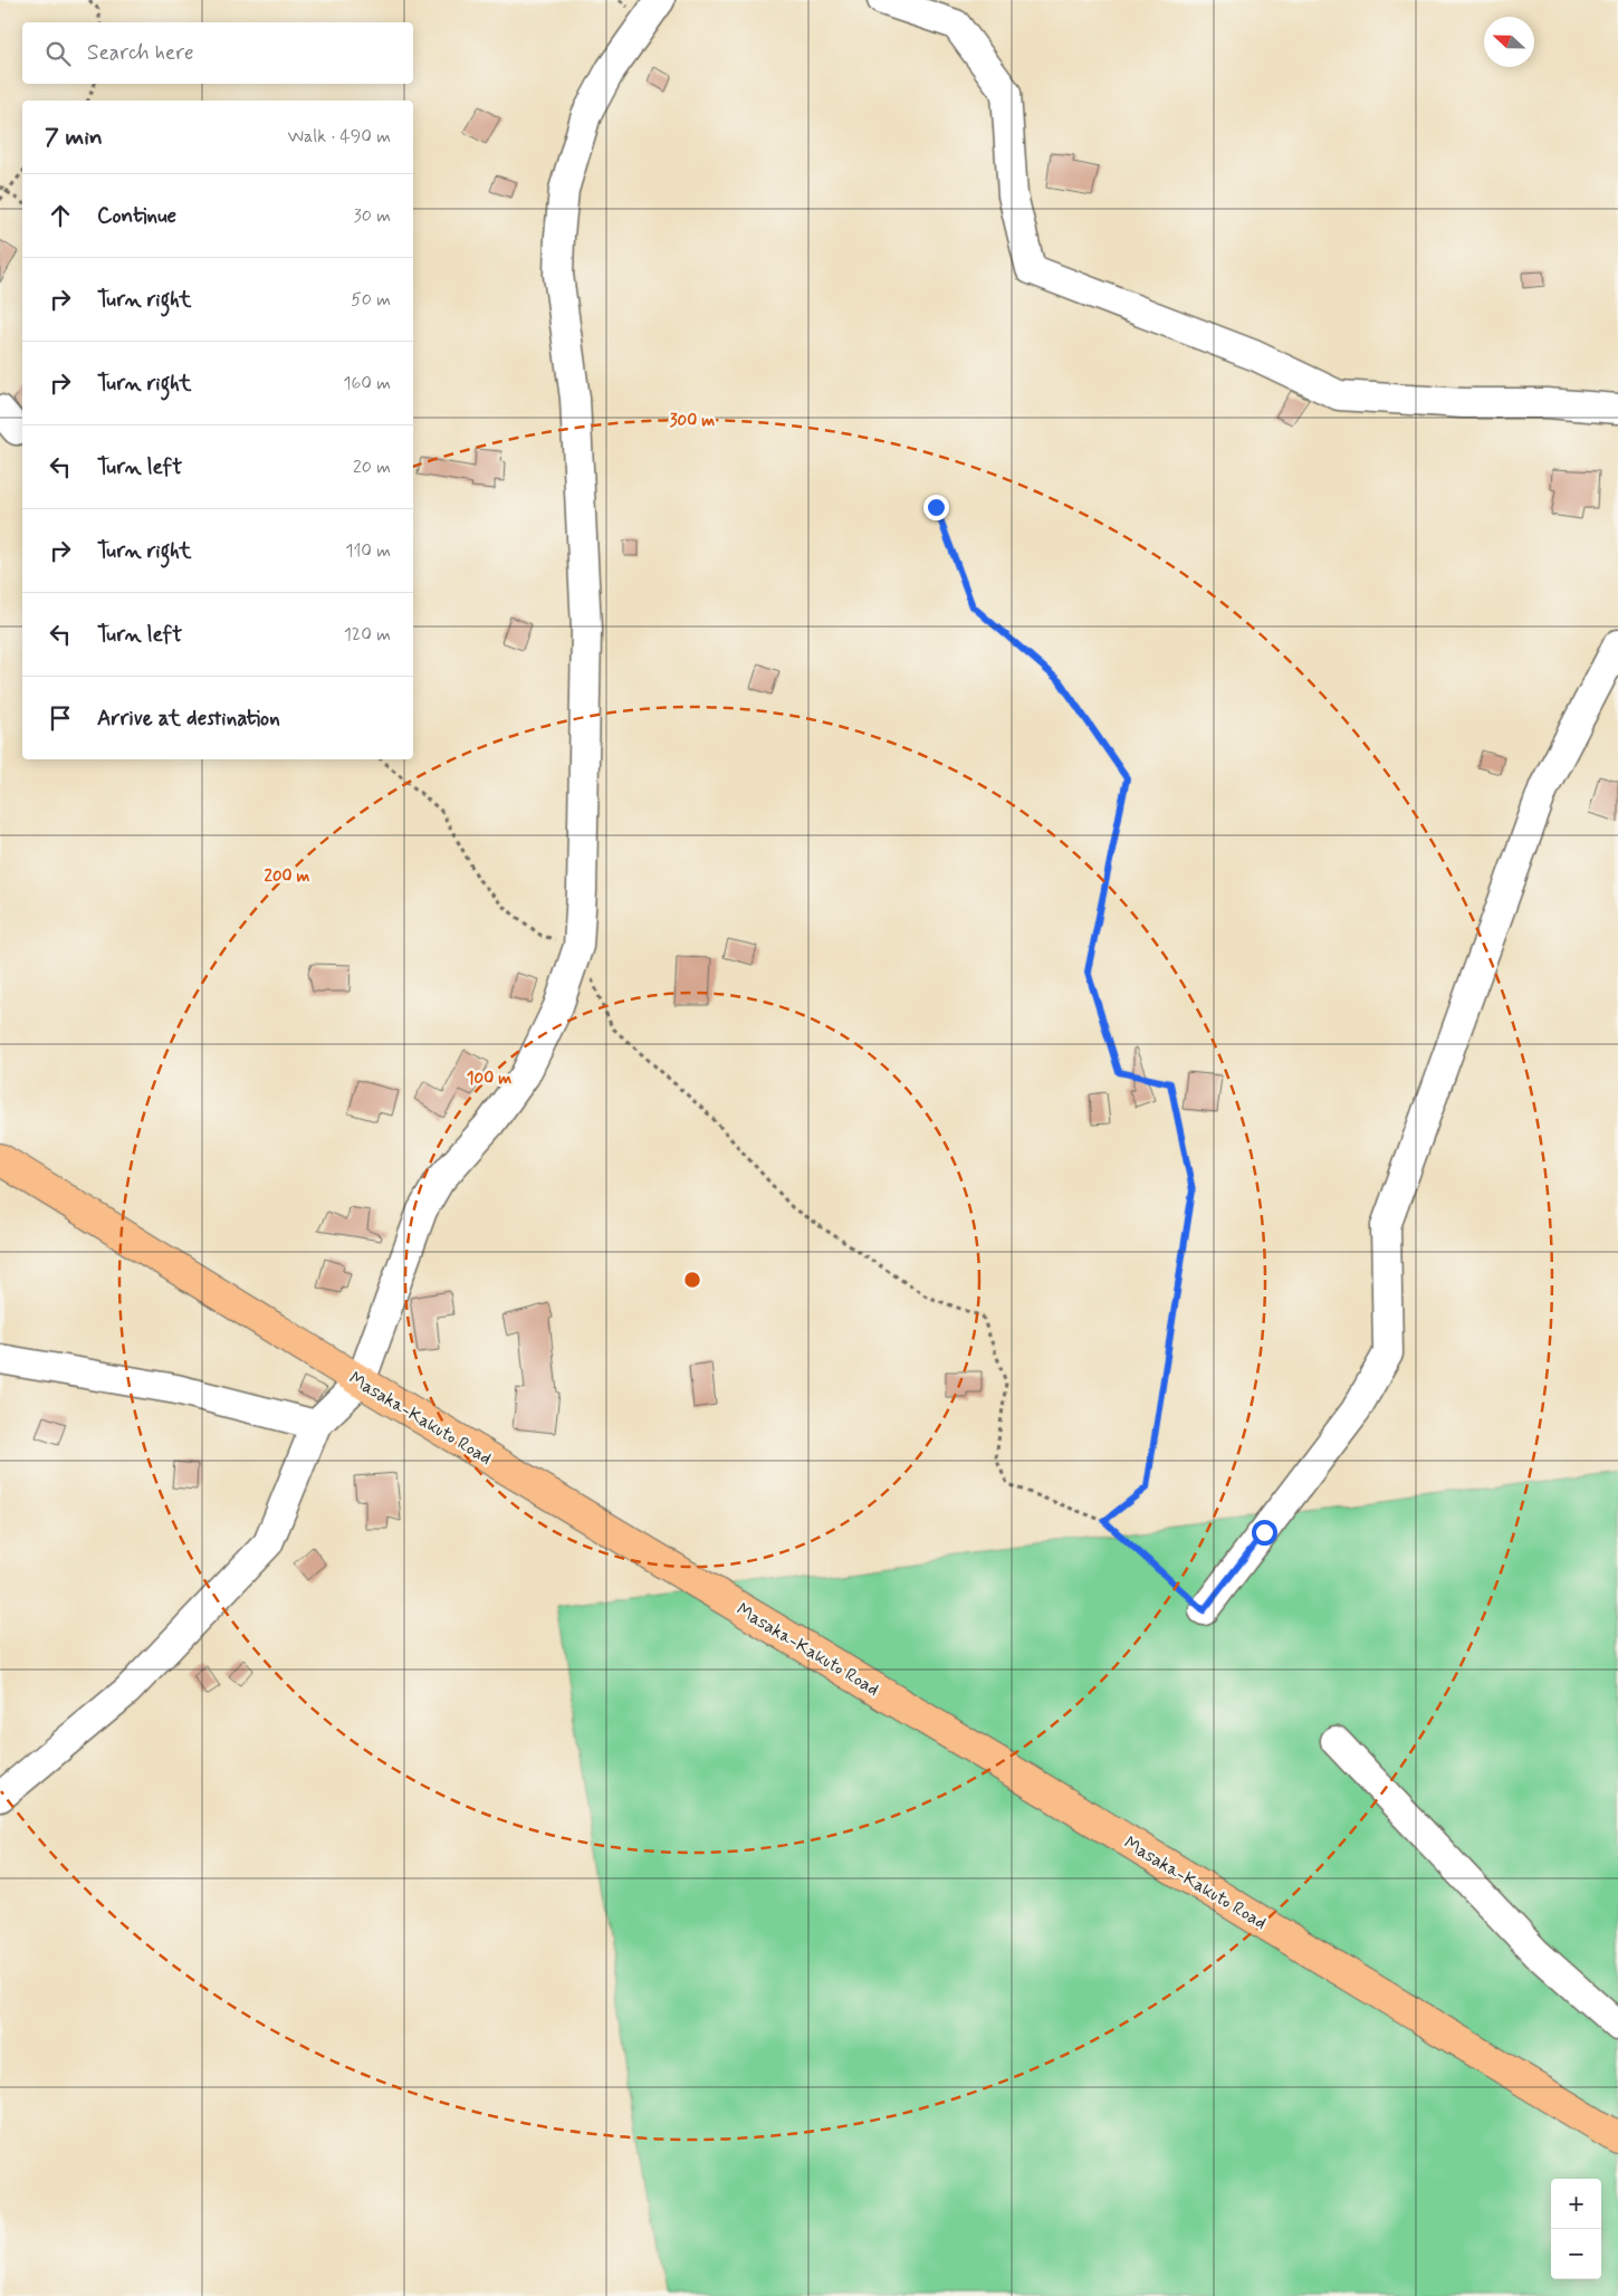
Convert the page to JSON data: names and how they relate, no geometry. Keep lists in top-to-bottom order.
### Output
{
  "streets": {
    "highway": ["Masaka-Kakuto Road"]
  },
  "north": "left",
  "page": {
    "search": "Search here",
    "heading": ["7 min", "Walk · 490 m"],
    "list": [
      ["Continue", "30 m"],
      ["Turn right", "50 m"],
      ["Turn right", "160 m"],
      ["Turn left", "20 m"],
      ["Turn right", "110 m"],
      ["Turn left", "120 m"],
      "Arrive at destination"
    ],
    "map_buttons": ["+", "−"]
  },
  "rings": ["300 m", "200 m", "100 m"]
}
